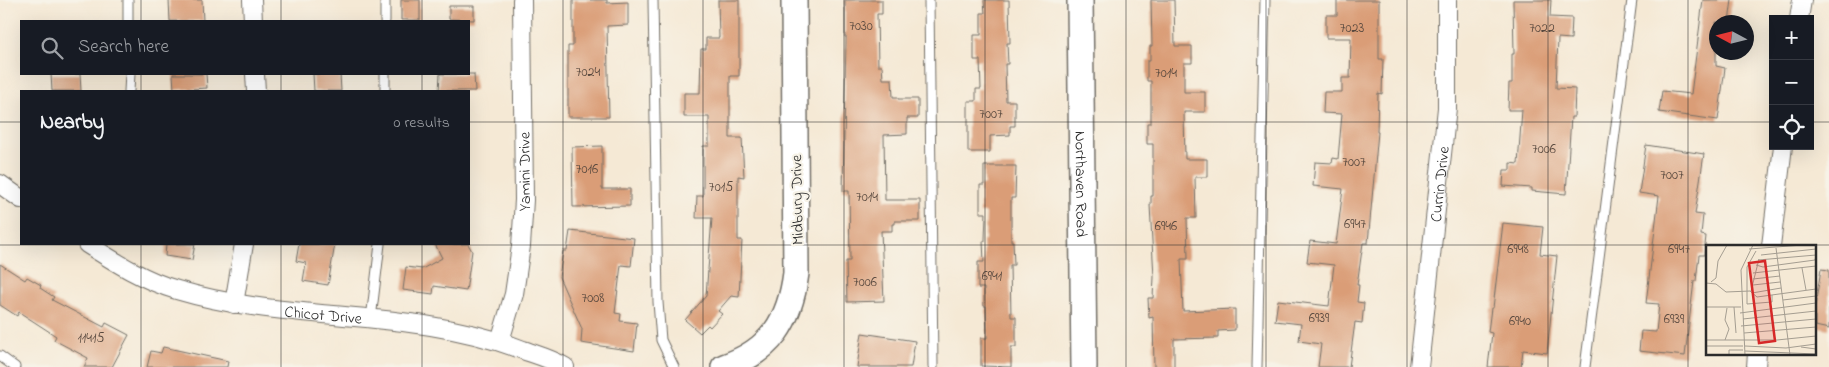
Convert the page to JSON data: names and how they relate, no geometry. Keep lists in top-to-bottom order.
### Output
{
  "streets": {
    "street": [
      "Yamini Drive",
      "Northaven Road",
      "Currin Drive",
      "Midbury Drive",
      "Chicot Drive"
    ]
  },
  "crossings": [
    ["Yamini Drive", "Chicot Drive"]
  ],
  "house_numbers": [
    "7030",
    "7023",
    "7022",
    "7024",
    "7014",
    "7007",
    "7006",
    "7007",
    "7016",
    "7007",
    "7015",
    "7014",
    "6947",
    "6946",
    "6948",
    "6947",
    "6941",
    "7006",
    "7008",
    "6939",
    "6939",
    "6940",
    "11415"
  ],
  "north": "left",
  "page": {
    "map_buttons": ["+", "−"],
    "search": "Search here",
    "heading": ["Nearby", "0 results"]
  }
}
